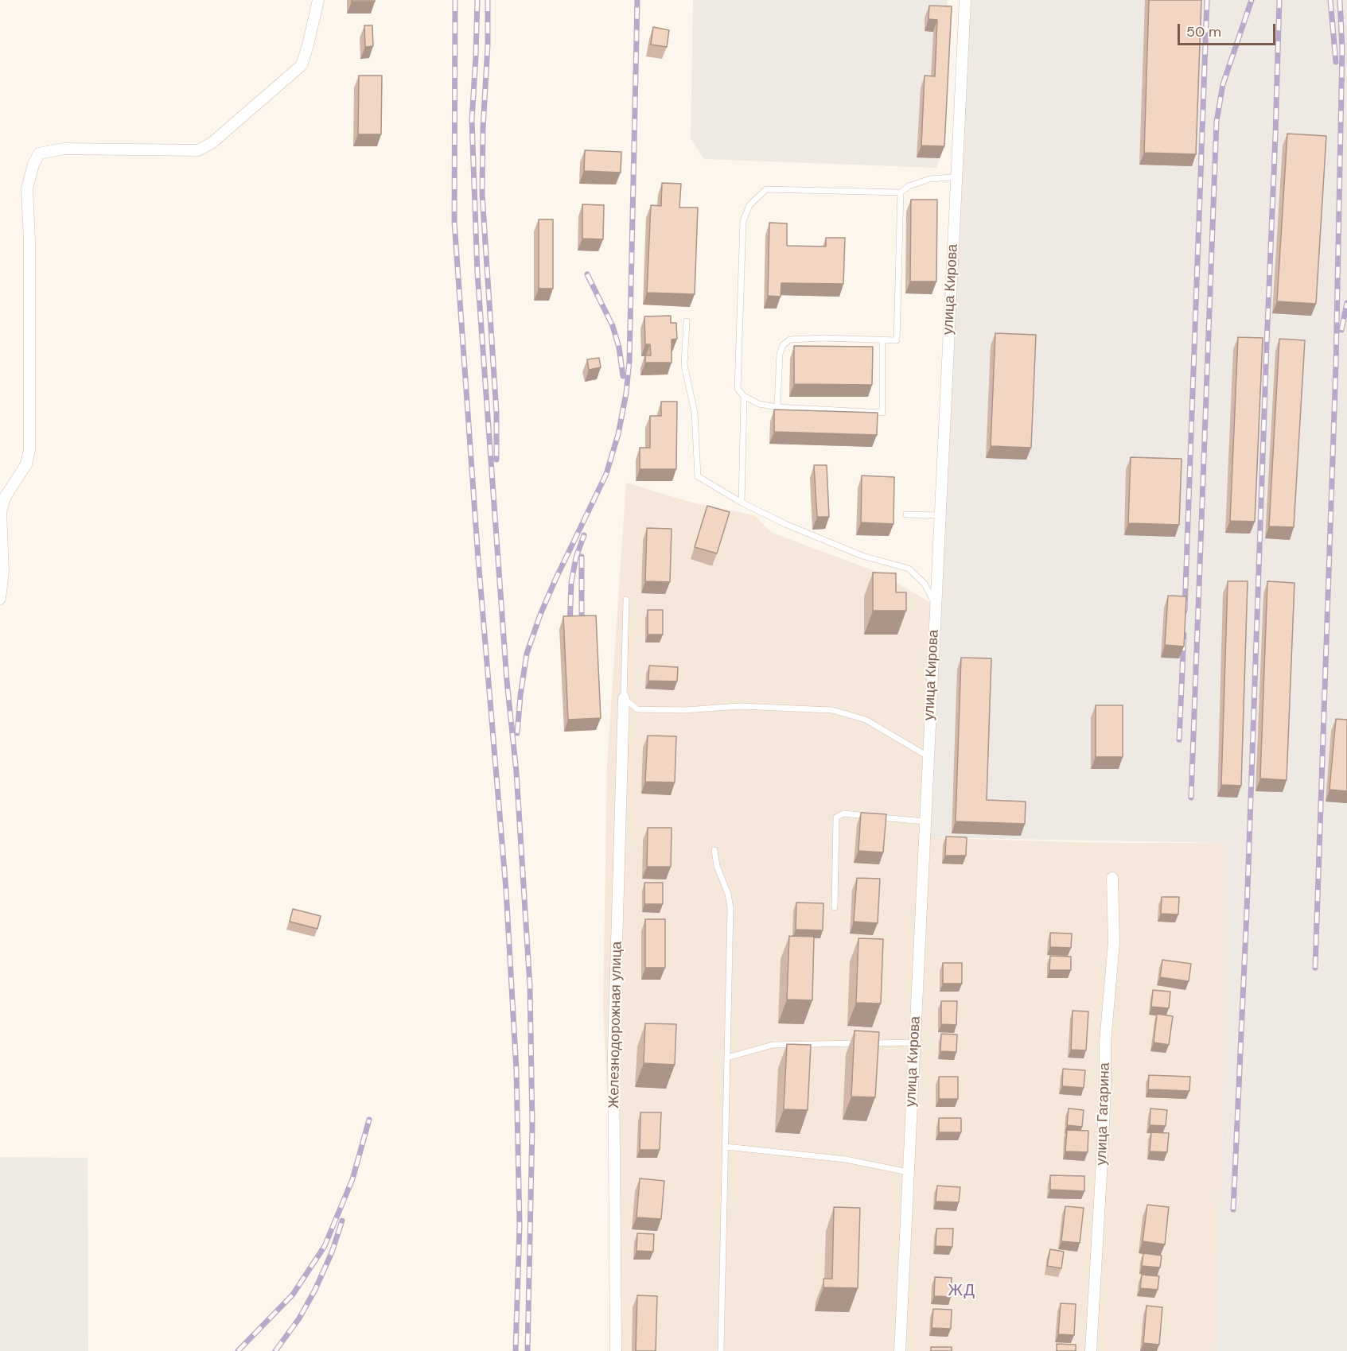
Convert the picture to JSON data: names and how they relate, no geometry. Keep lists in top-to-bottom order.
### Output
{
  "streets": {
    "street": ["улица Кирова", "Железнодорожная улица", "улица Гагарина"]
  },
  "districts": ["ЖД"],
  "scale_bar": "50 m"
}
